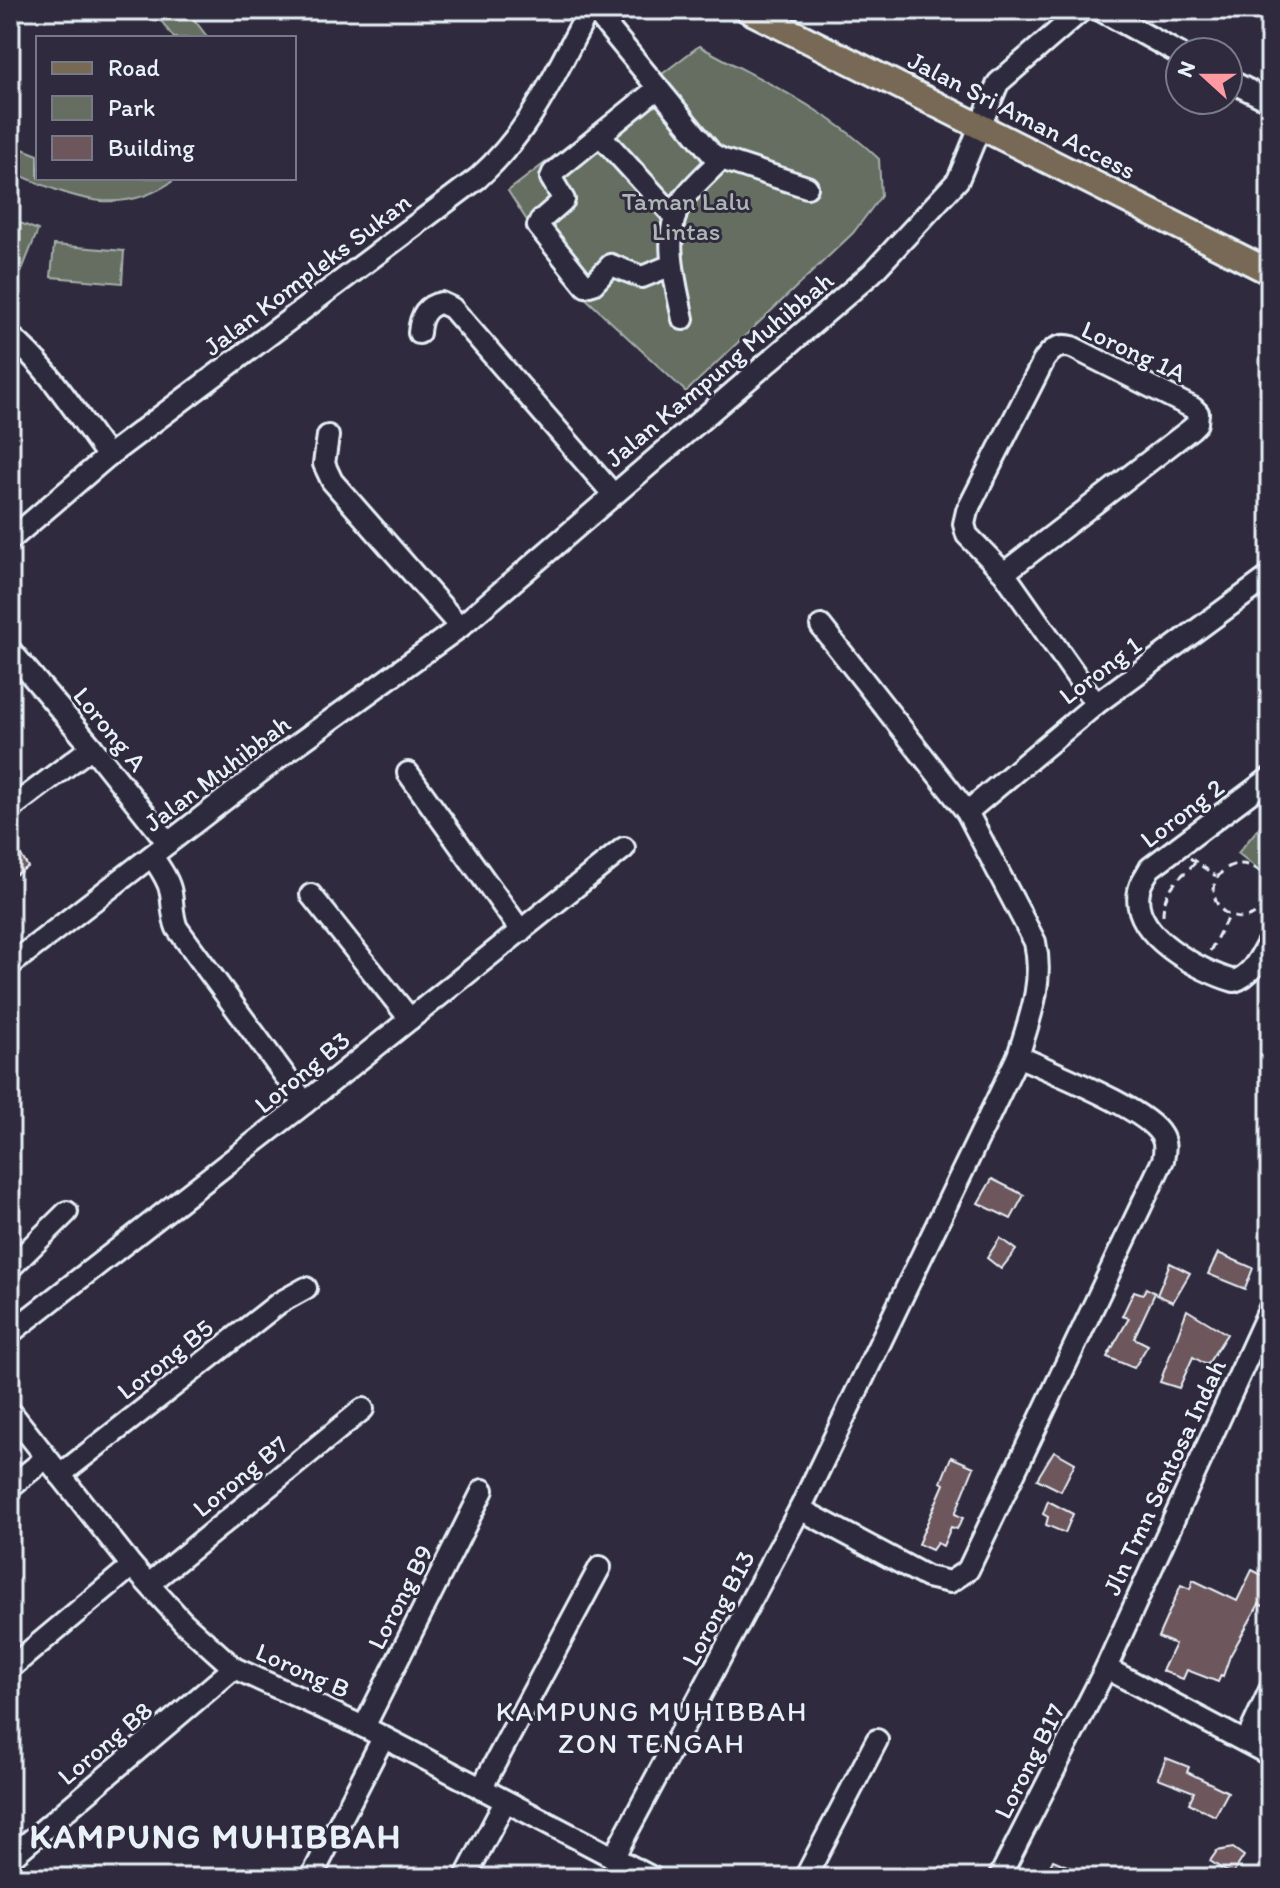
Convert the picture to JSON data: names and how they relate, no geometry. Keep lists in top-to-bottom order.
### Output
{
  "streets": {
    "main road": ["Jalan Sri Aman Access"],
    "street": [
      "Jalan Kompleks Sukan",
      "Lorong 1A",
      "Jalan Kampung Muhibbah",
      "Lorong 1",
      "Lorong A",
      "Jalan Muhibbah",
      "Lorong 2",
      "Lorong B3",
      "Lorong B5",
      "Lorong B7",
      "Jln Tmn Sentosa Indah",
      "Lorong B9",
      "Lorong B13",
      "Lorong B",
      "Lorong B8",
      "Lorong B17"
    ]
  },
  "crossings": [
    ["Jalan Sri Aman Access", "Jalan Kampung Muhibbah"],
    ["Lorong 1A", "Lorong 1"],
    ["Jalan Kampung Muhibbah", "Jalan Muhibbah"],
    ["Lorong 1", "Lorong B13"],
    ["Lorong A", "Jalan Muhibbah"],
    ["Lorong A", "Lorong B3"],
    ["Lorong B5", "Lorong B"],
    ["Lorong B7", "Lorong B"],
    ["Jln Tmn Sentosa Indah", "Lorong B17"],
    ["Lorong B9", "Lorong B"],
    ["Lorong B13", "Lorong B"],
    ["Lorong B", "Lorong B8"]
  ],
  "districts": ["KAMPUNG MUHIBBAH ZON TENGAH", "KAMPUNG MUHIBBAH"],
  "parks": ["Taman Lalu Lintas"],
  "legend": ["Road", "Park", "Building"],
  "north": "left"
}
